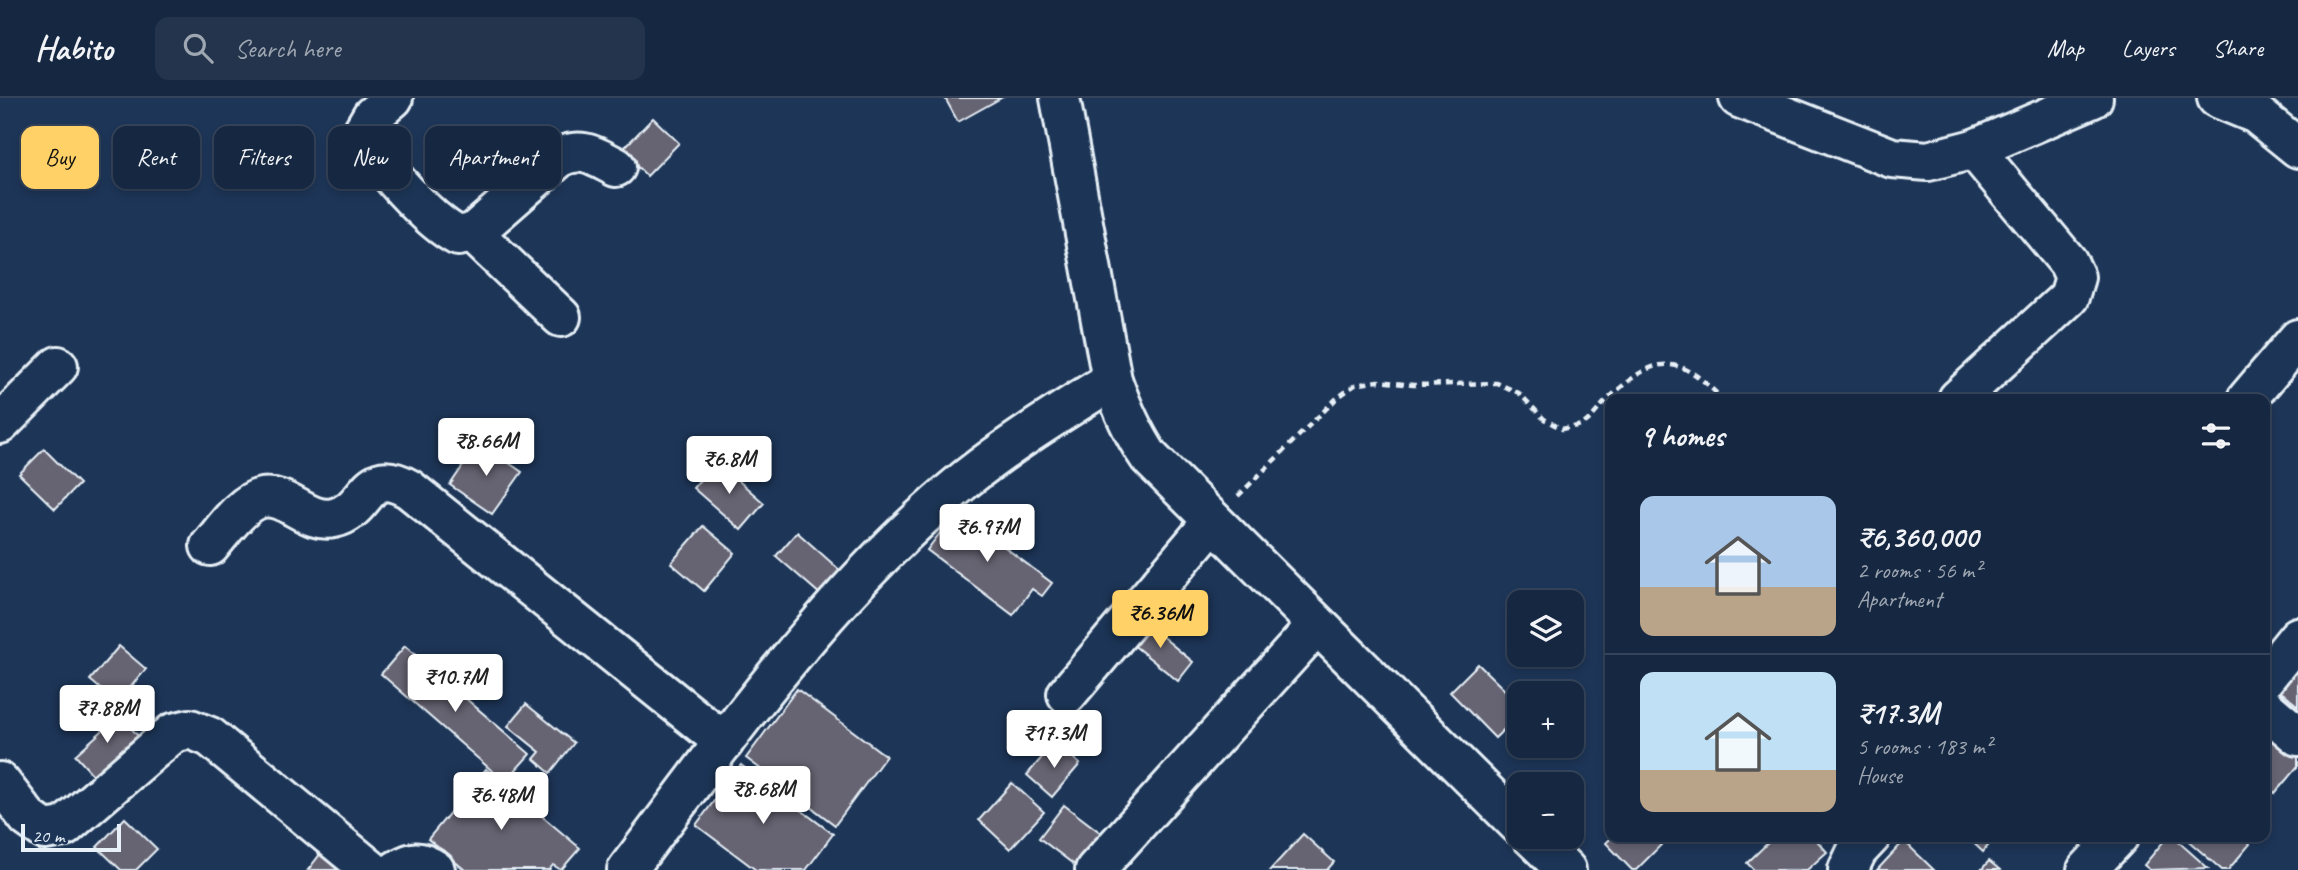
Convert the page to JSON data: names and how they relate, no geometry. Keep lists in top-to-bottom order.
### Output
{
  "scale_bar": "20 m",
  "page": {
    "header": "Habito",
    "search": "Search here",
    "nav": ["Map", "Layers", "Share"],
    "chip": [
      "Buy",
      "Rent",
      "Filters",
      "New",
      "Apartment"
    ],
    "heading": "9 homes",
    "price": [
      "₹8.66M",
      "₹6.8M",
      "₹6.97M",
      "₹6.36M",
      "₹10.7M",
      "₹7.88M",
      "₹17.3M",
      "₹8.68M",
      "₹6.48M"
    ],
    "list": [
      {
        "name": "₹6,360,000",
        "note": "2 rooms · 56 m² · Apartment"
      },
      {
        "name": "₹17.3M",
        "note": "5 rooms · 183 m² · House"
      }
    ],
    "map_buttons": ["+", "−"],
    "scale": "20 m"
  }
}
